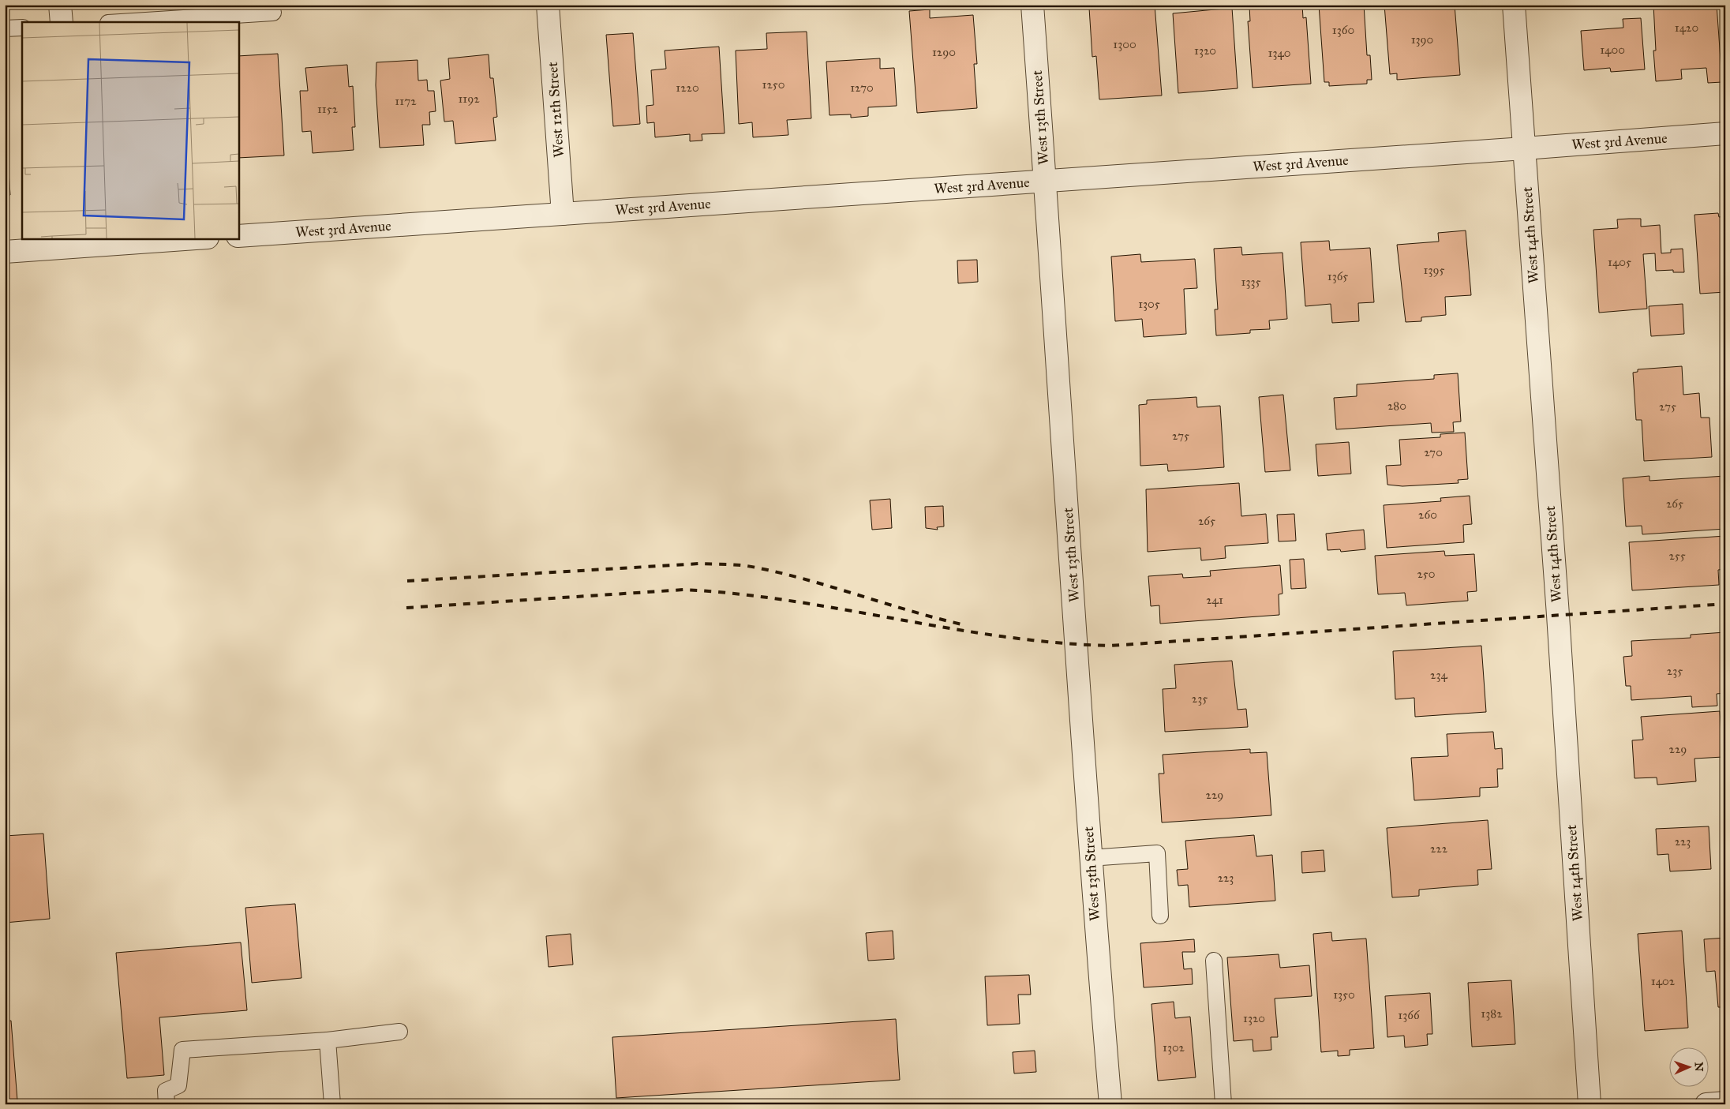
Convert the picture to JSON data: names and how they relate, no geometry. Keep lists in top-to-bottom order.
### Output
{
  "streets": {
    "street": [
      "West 12th Street",
      "West 13th Street",
      "West 3rd Avenue",
      "West 14th Street"
    ]
  },
  "crossings": [
    ["West 12th Street", "West 3rd Avenue"],
    ["West 13th Street", "West 3rd Avenue"],
    ["West 3rd Avenue", "West 14th Street"]
  ],
  "house_numbers": [
    "1420",
    "1360",
    "1390",
    "1300",
    "1400",
    "1320",
    "1290",
    "1340",
    "1250",
    "1220",
    "1270",
    "1192",
    "1172",
    "1152",
    "1405",
    "1395",
    "1365",
    "1335",
    "1305",
    "280",
    "275",
    "275",
    "270",
    "265",
    "260",
    "265",
    "255",
    "250",
    "241",
    "235",
    "234",
    "235",
    "229",
    "229",
    "223",
    "222",
    "223",
    "1402",
    "1350",
    "1382",
    "1366",
    "1320",
    "1302"
  ],
  "north": "right"
}
